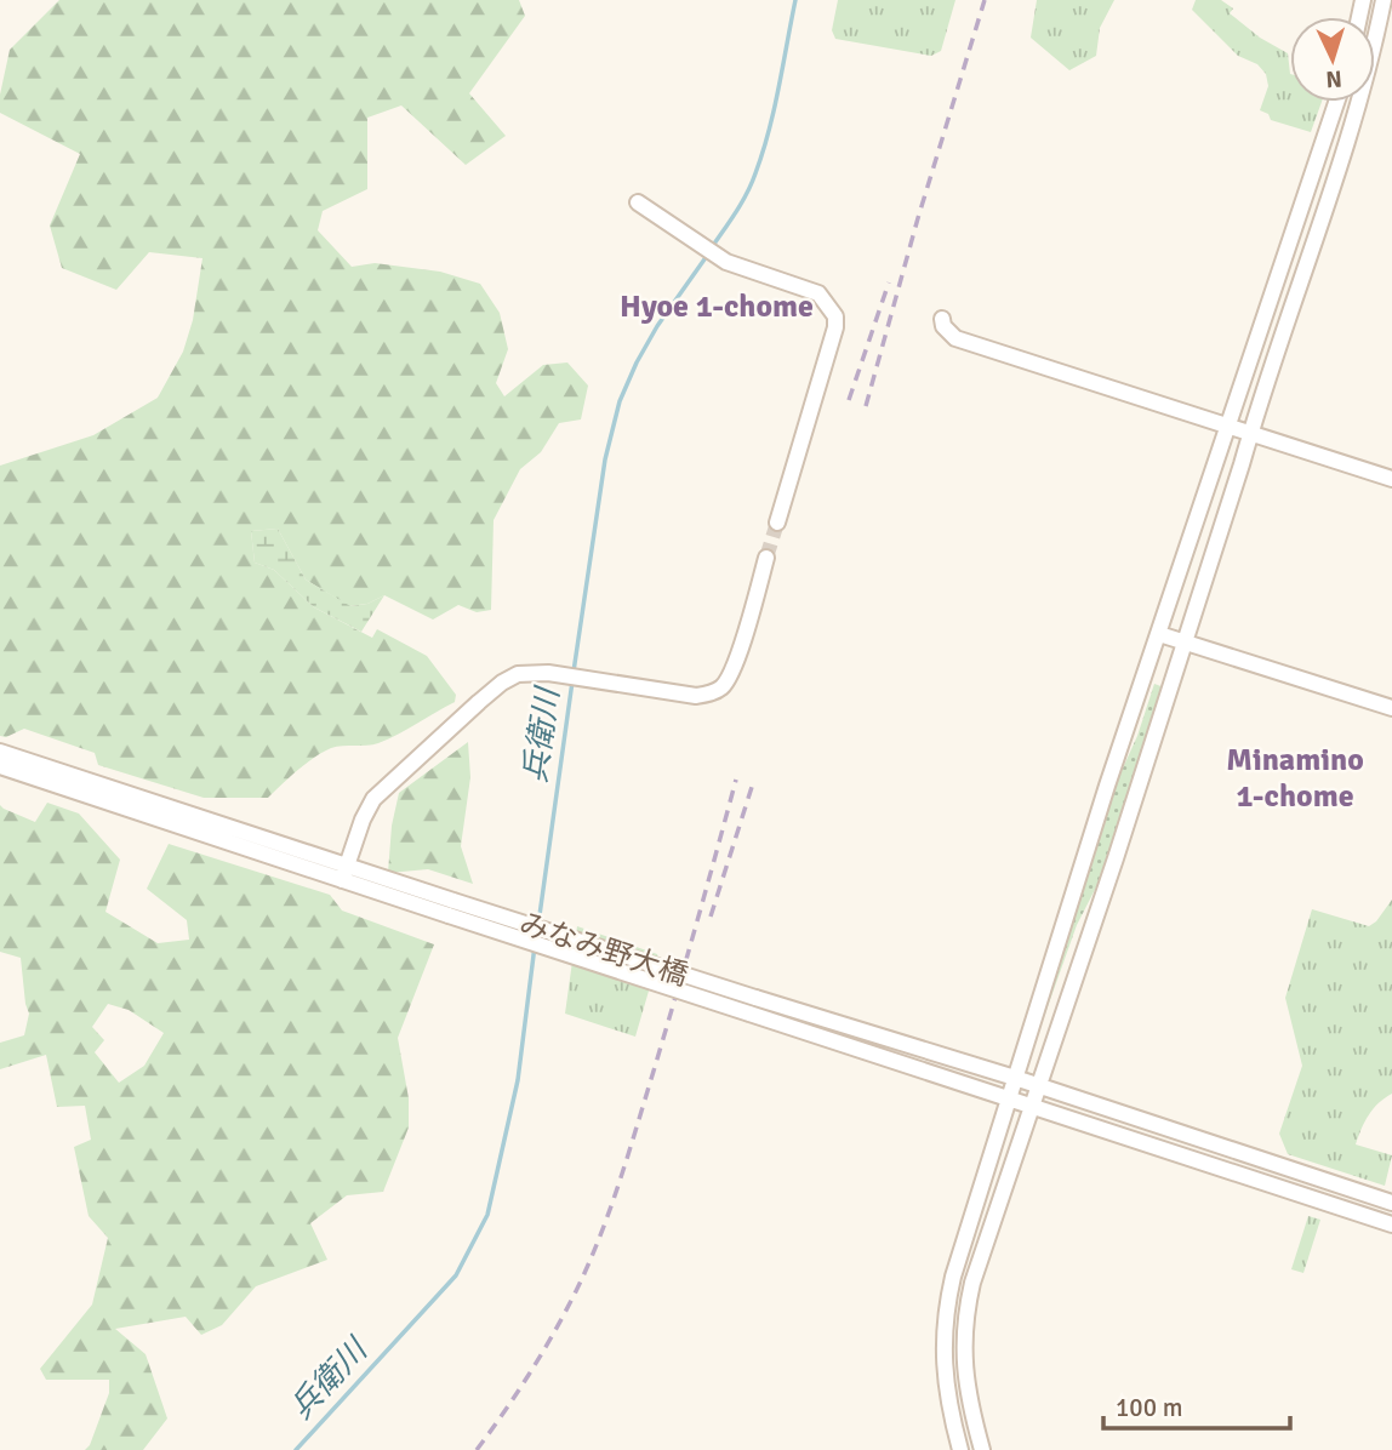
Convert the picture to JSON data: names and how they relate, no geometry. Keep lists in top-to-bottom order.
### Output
{
  "streets": {
    "street": ["みなみ野大橋"]
  },
  "districts": ["Hyoe 1-chome", "Minamino 1-chome"],
  "water": ["兵衛川"],
  "scale_bar": "100 m",
  "north": "bottom"
}
